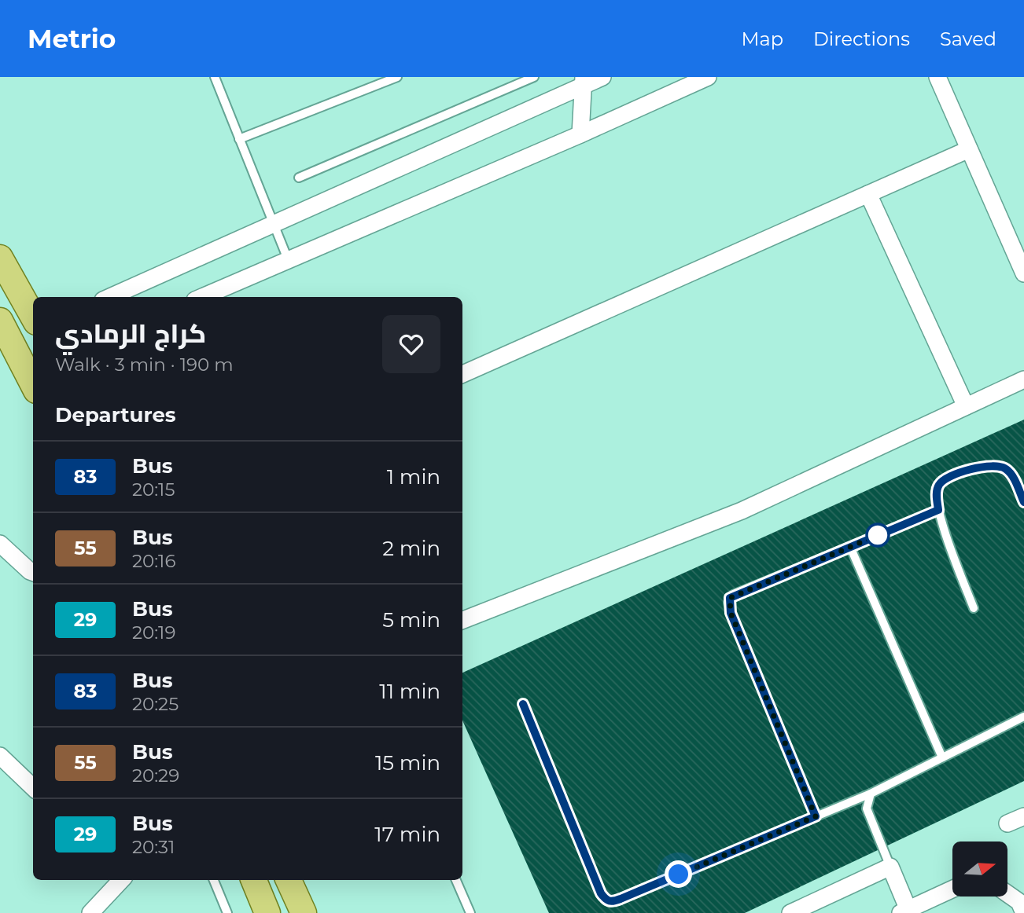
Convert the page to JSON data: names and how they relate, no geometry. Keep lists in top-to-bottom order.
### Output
{
  "lines": ["bus line 83"],
  "north": "right",
  "page": {
    "header": "Metrio",
    "nav": ["Map", "Directions", "Saved"],
    "heading": [
      ["كراج الرمادي", "Walk · 3 min · 190 m"],
      "Departures"
    ],
    "list": [
      {
        "mark": "83",
        "name": "Bus",
        "note": "20:15",
        "value": "1 min"
      },
      {
        "mark": "55",
        "name": "Bus",
        "note": "20:16",
        "value": "2 min"
      },
      {
        "mark": "29",
        "name": "Bus",
        "note": "20:19",
        "value": "5 min"
      },
      {
        "mark": "83",
        "name": "Bus",
        "note": "20:25",
        "value": "11 min"
      },
      {
        "mark": "55",
        "name": "Bus",
        "note": "20:29",
        "value": "15 min"
      },
      {
        "mark": "29",
        "name": "Bus",
        "note": "20:31",
        "value": "17 min"
      }
    ]
  }
}
